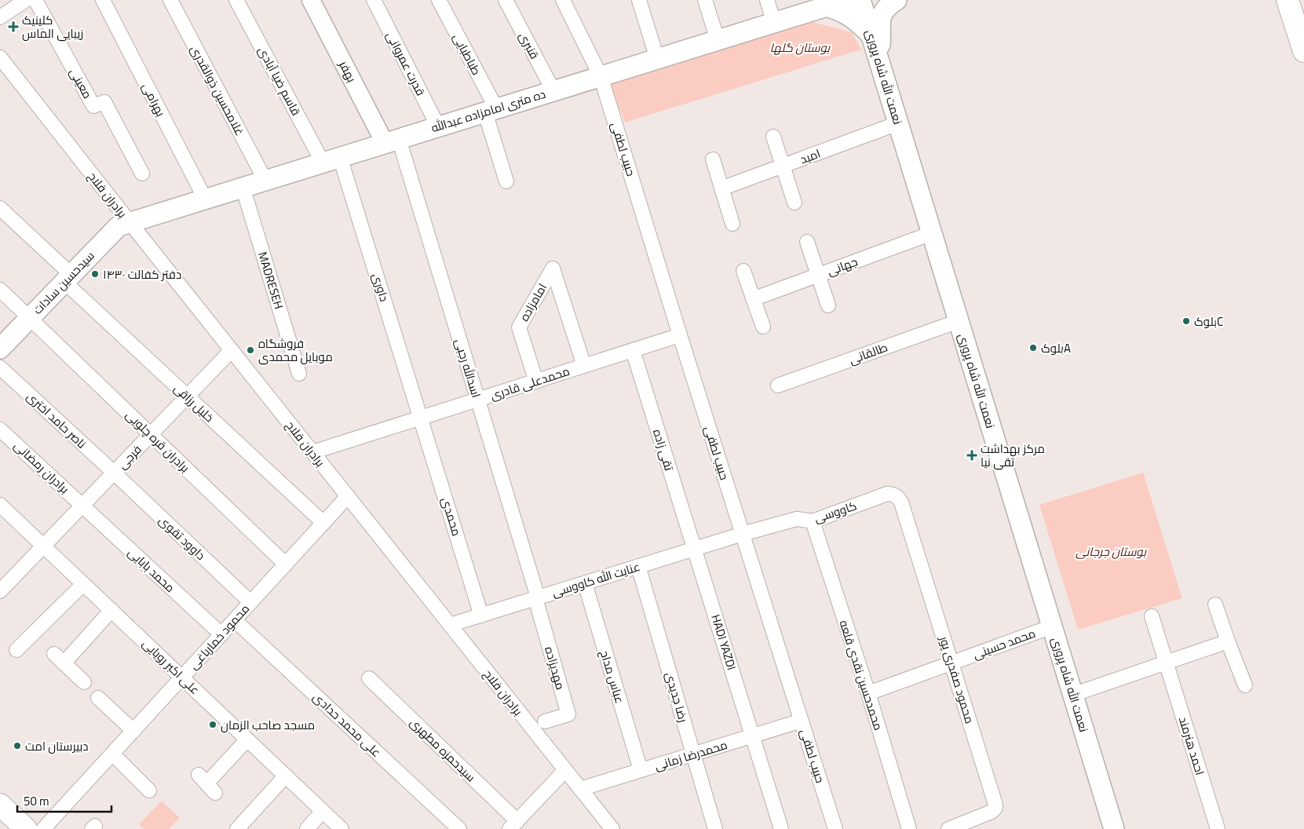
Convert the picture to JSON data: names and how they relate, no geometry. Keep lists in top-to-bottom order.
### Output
{
  "streets": {
    "main road": ["نعمت الله شاه پروری", "ده متری امامزاده عبدالله", "سیدحسین سادات"],
    "street": [
      "قنبری",
      "طباطبایی",
      "قدرت عمروانی",
      "بهفر",
      "قاسم ضیا آبادی",
      "معینی",
      "غلامحسین ذوالقدری",
      "بهرامی",
      "حبیب لطفی",
      "امید",
      "برادران فلاح",
      "جهانی",
      "MADRESEH",
      "داوری",
      "امامزاده",
      "طالقانی",
      "اسدالله رجبی",
      "محمدعلی قادری",
      "خلیل رزاقی",
      "ناصر حامد اختری",
      "برادران قره چلویی",
      "تقی زاده",
      "فرجی",
      "برادران رمضانی",
      "کاووسی",
      "محمدی",
      "داوود تقوی",
      "محمد بابایی",
      "عنایت‌ الله کاووسی",
      "محمود خمارباغی",
      "HADI YAZDI",
      "محمد حسینی",
      "علی اکبر رویایی",
      "مهدیزاده",
      "محمدحسین نقدی قلعه",
      "عباس مداح",
      "محمود صفدری پور",
      "رضا جدیدی",
      "علی محمد حدادی",
      "احمد هنرمند",
      "سیدحمزه مطهری",
      "محمدرضا زمانی"
    ]
  },
  "crossings": [
    ["قنبری", "ده متری امامزاده عبدالله"],
    ["طباطبایی", "ده متری امامزاده عبدالله"],
    ["قدرت عمروانی", "ده متری امامزاده عبدالله"],
    ["بهفر", "ده متری امامزاده عبدالله"],
    ["بهفر", "اسدالله رجبی"],
    ["نعمت الله شاه پروری", "امید"],
    ["نعمت الله شاه پروری", "جهانی"],
    ["نعمت الله شاه پروری", "طالقانی"],
    ["نعمت الله شاه پروری", "محمد حسینی"],
    ["قاسم ضیا آبادی", "ده متری امامزاده عبدالله"],
    ["قاسم ضیا آبادی", "داوری"],
    ["غلامحسین ذوالقدری", "ده متری امامزاده عبدالله"],
    ["بهرامی", "ده متری امامزاده عبدالله"],
    ["ده متری امامزاده عبدالله", "حبیب لطفی"],
    ["ده متری امامزاده عبدالله", "برادران فلاح"],
    ["ده متری امامزاده عبدالله", "MADRESEH"],
    ["ده متری امامزاده عبدالله", "سیدحسین سادات"],
    ["ده متری امامزاده عبدالله", "داوری"],
    ["ده متری امامزاده عبدالله", "اسدالله رجبی"],
    ["حبیب لطفی", "محمدعلی قادری"],
    ["حبیب لطفی", "کاووسی"],
    ["حبیب لطفی", "عنایت‌ الله کاووسی"],
    ["حبیب لطفی", "محمدرضا زمانی"],
    ["برادران فلاح", "سیدحسین سادات"],
    ["برادران فلاح", "محمدعلی قادری"],
    ["برادران فلاح", "فرجی"],
    ["برادران فلاح", "عنایت‌ الله کاووسی"],
    ["برادران فلاح", "محمود خمارباغی"],
    ["برادران فلاح", "محمدرضا زمانی"],
    ["سیدحسین سادات", "خلیل رزاقی"],
    ["سیدحسین سادات", "برادران قره چلویی"],
    ["داوری", "محمدعلی قادری"],
    ["داوری", "محمدی"],
    ["امامزاده", "محمدعلی قادری"],
    ["اسدالله رجبی", "محمدعلی قادری"],
    ["اسدالله رجبی", "عنایت‌ الله کاووسی"],
    ["اسدالله رجبی", "مهدیزاده"],
    ["محمدعلی قادری", "تقی زاده"],
    ["محمدعلی قادری", "محمدی"],
    ["خلیل رزاقی", "فرجی"],
    ["خلیل رزاقی", "محمود خمارباغی"],
    ["ناصر حامد اختری", "فرجی"],
    ["ناصر حامد اختری", "داوود تقوی"],
    ["برادران قره چلویی", "فرجی"],
    ["برادران قره چلویی", "محمود خمارباغی"],
    ["تقی زاده", "عنایت‌ الله کاووسی"],
    ["تقی زاده", "HADI YAZDI"],
    ["فرجی", "برادران رمضانی"],
    ["فرجی", "داوود تقوی"],
    ["فرجی", "محمد بابایی"],
    ["فرجی", "علی اکبر رویایی"],
    ["برادران رمضانی", "محمد بابایی"],
    ["کاووسی", "عنایت‌ الله کاووسی"],
    ["کاووسی", "محمدحسین نقدی قلعه"],
    ["کاووسی", "محمود صفدری پور"],
    ["محمدی", "عنایت‌ الله کاووسی"],
    ["داوود تقوی", "محمود خمارباغی"],
    ["محمد بابایی", "محمود خمارباغی"],
    ["عنایت‌ الله کاووسی", "HADI YAZDI"],
    ["عنایت‌ الله کاووسی", "مهدیزاده"],
    ["عنایت‌ الله کاووسی", "عباس مداح"],
    ["عنایت‌ الله کاووسی", "رضا جدیدی"],
    ["محمود خمارباغی", "علی اکبر رویایی"],
    ["محمود خمارباغی", "علی محمد حدادی"],
    ["HADI YAZDI", "محمدرضا زمانی"],
    ["محمد حسینی", "محمدحسین نقدی قلعه"],
    ["محمد حسینی", "محمود صفدری پور"],
    ["عباس مداح", "محمدرضا زمانی"],
    ["رضا جدیدی", "محمدرضا زمانی"]
  ],
  "parks": ["بوستان گلها", "بوستان جرجانی"],
  "places": {
    "health": ["کلینیک زیبایی الماس", "مرکز بهداشت تقی نیا"],
    "other": [
      "دفتر کفالت ۱۴۳۰",
      "بلوکC",
      "بلوکA",
      "فروشگاه موبایل محمدی",
      "مسجد صاحب الزمان",
      "دبیرستان امت"
    ]
  },
  "scale_bar": "50 m"
}
